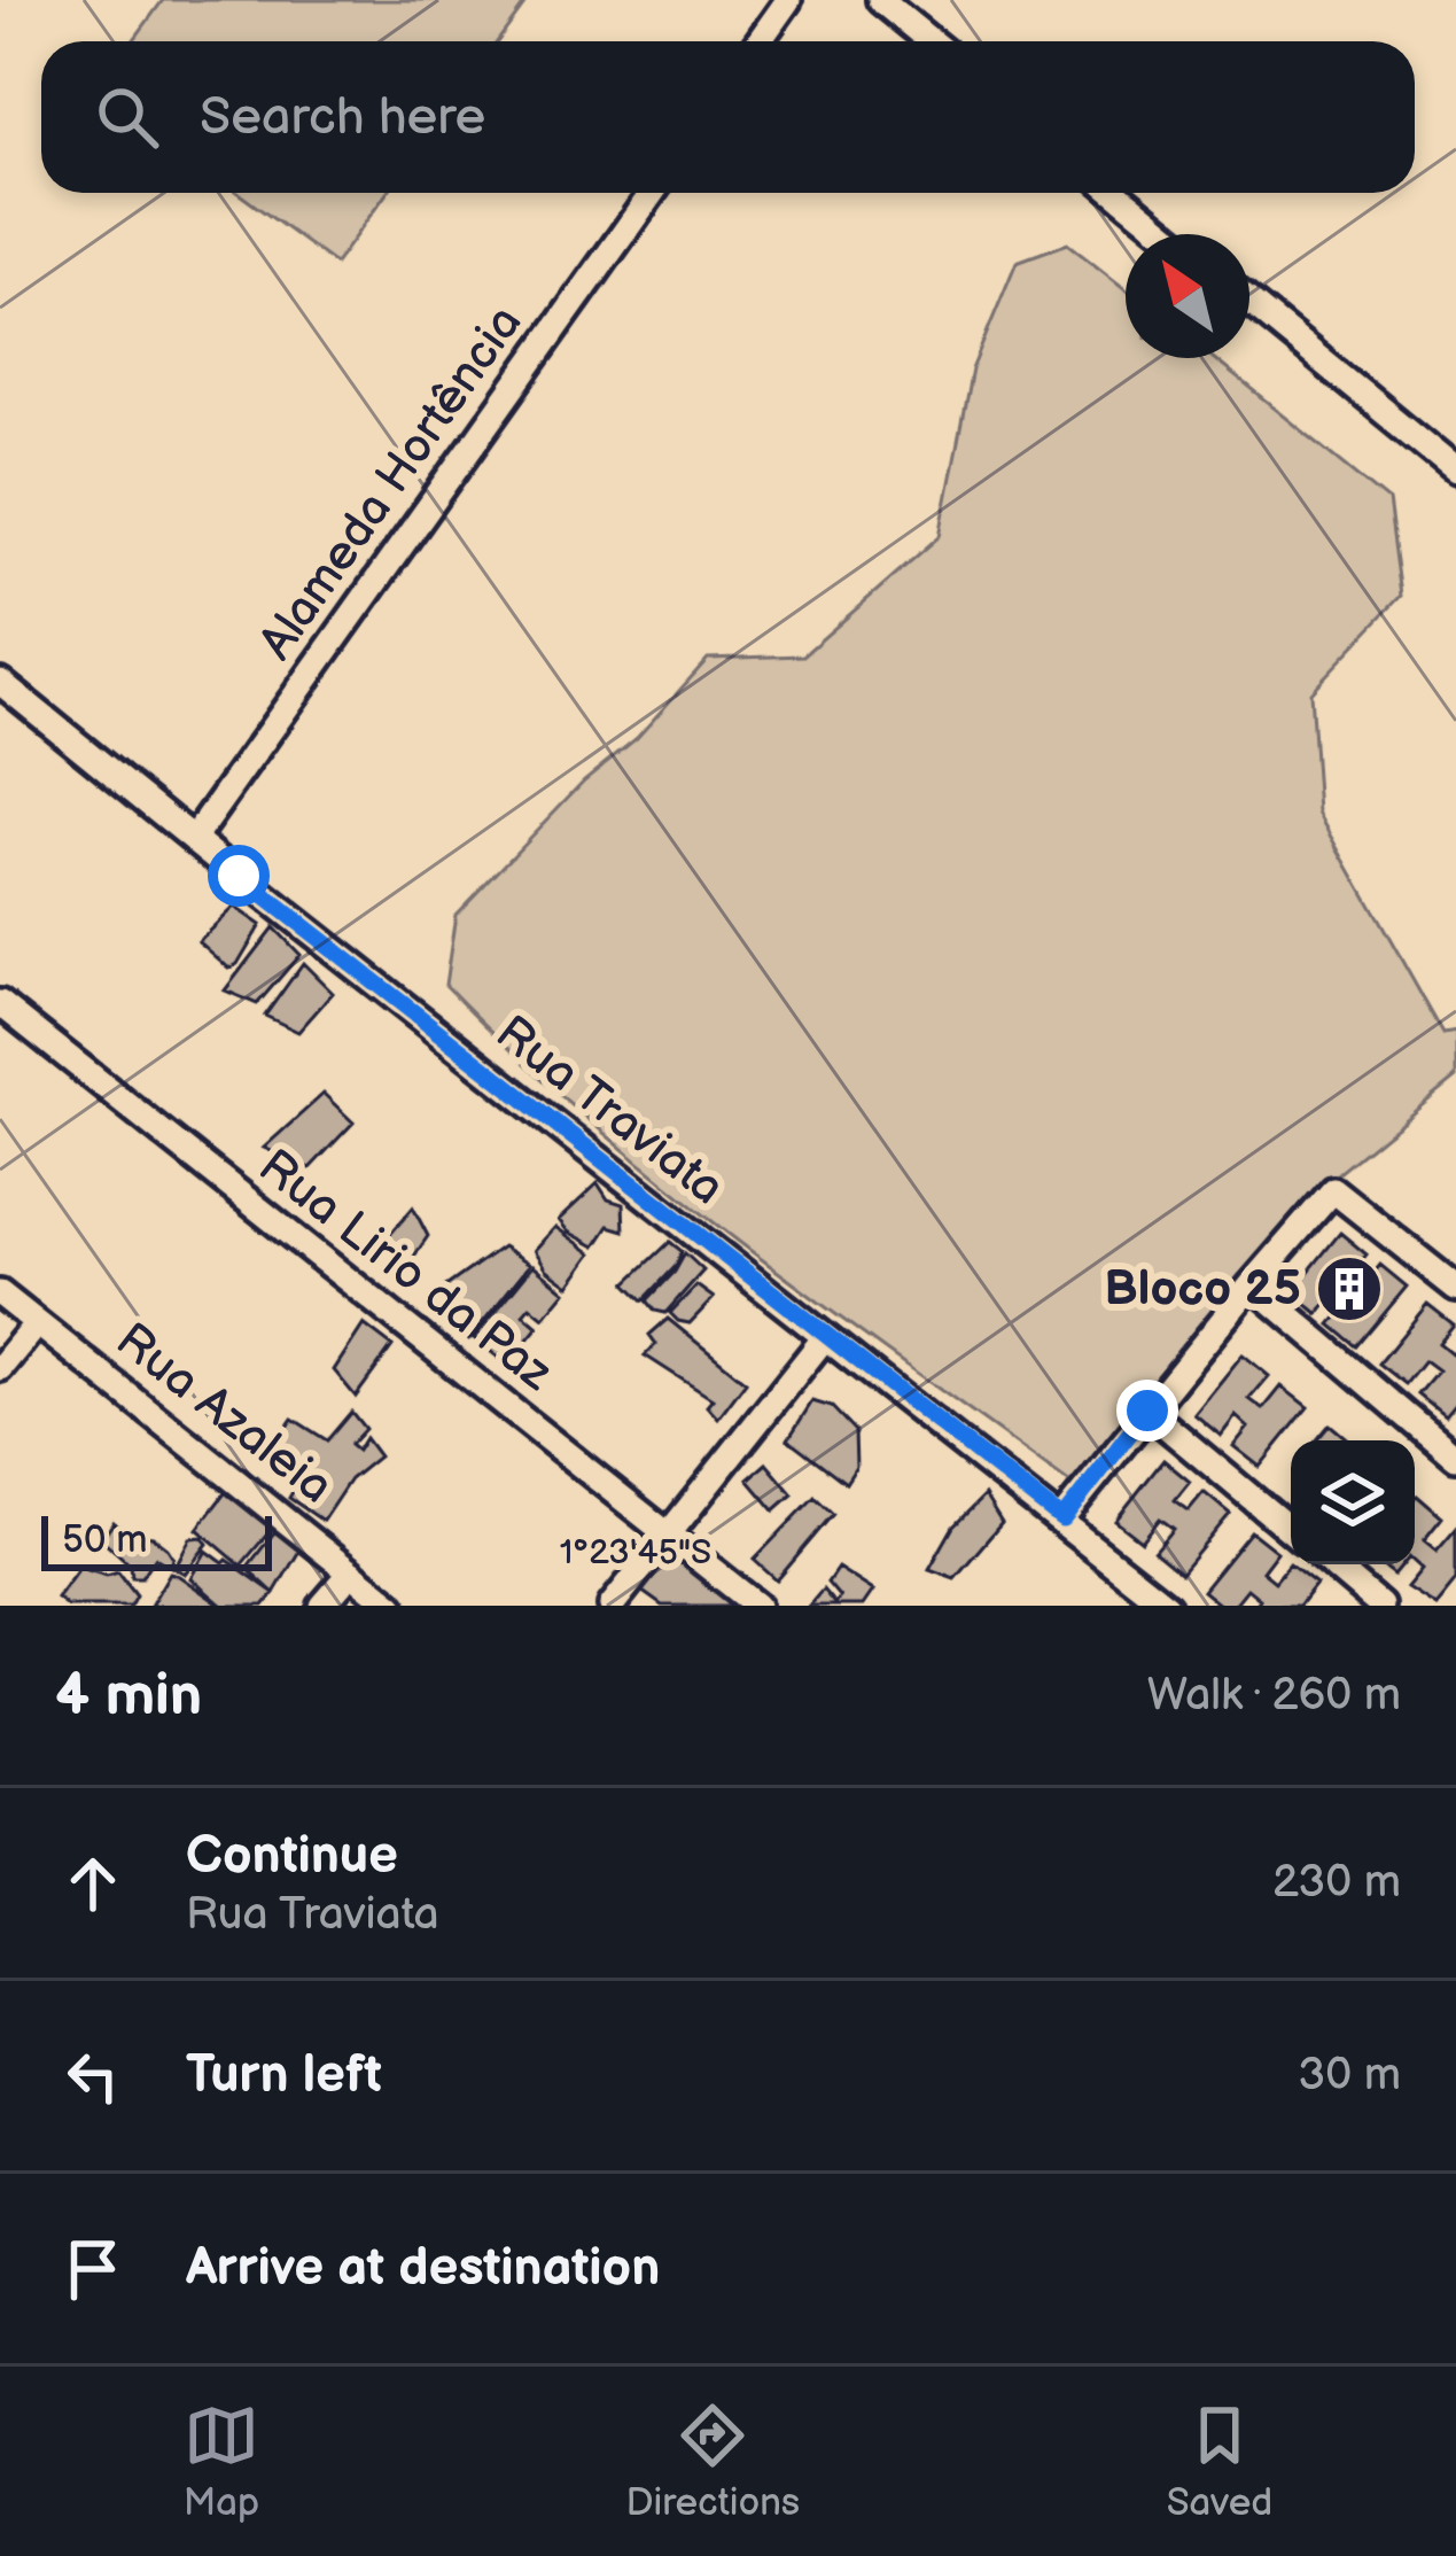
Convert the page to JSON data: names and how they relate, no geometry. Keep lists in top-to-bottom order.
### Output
{
  "streets": {
    "street": [
      "Alameda Hortência",
      "Rua Traviata",
      "Rua Lirio da Paz",
      "Rua Azaleia"
    ]
  },
  "crossings": [
    ["Alameda Hortência", "Rua Traviata"]
  ],
  "places": {
    "building": ["Bloco 25"]
  },
  "scale_bar": "50 m",
  "north": "top left",
  "page": {
    "search": "Search here",
    "scale": "50 m",
    "heading": ["4 min", "Walk · 260 m"],
    "list": [
      ["Continue", "Rua Traviata", "230 m"],
      ["Turn left", "30 m"],
      "Arrive at destination"
    ],
    "nav": ["Map", "Directions", "Saved"]
  },
  "coordinates": ["1°23'45\"S"]
}
